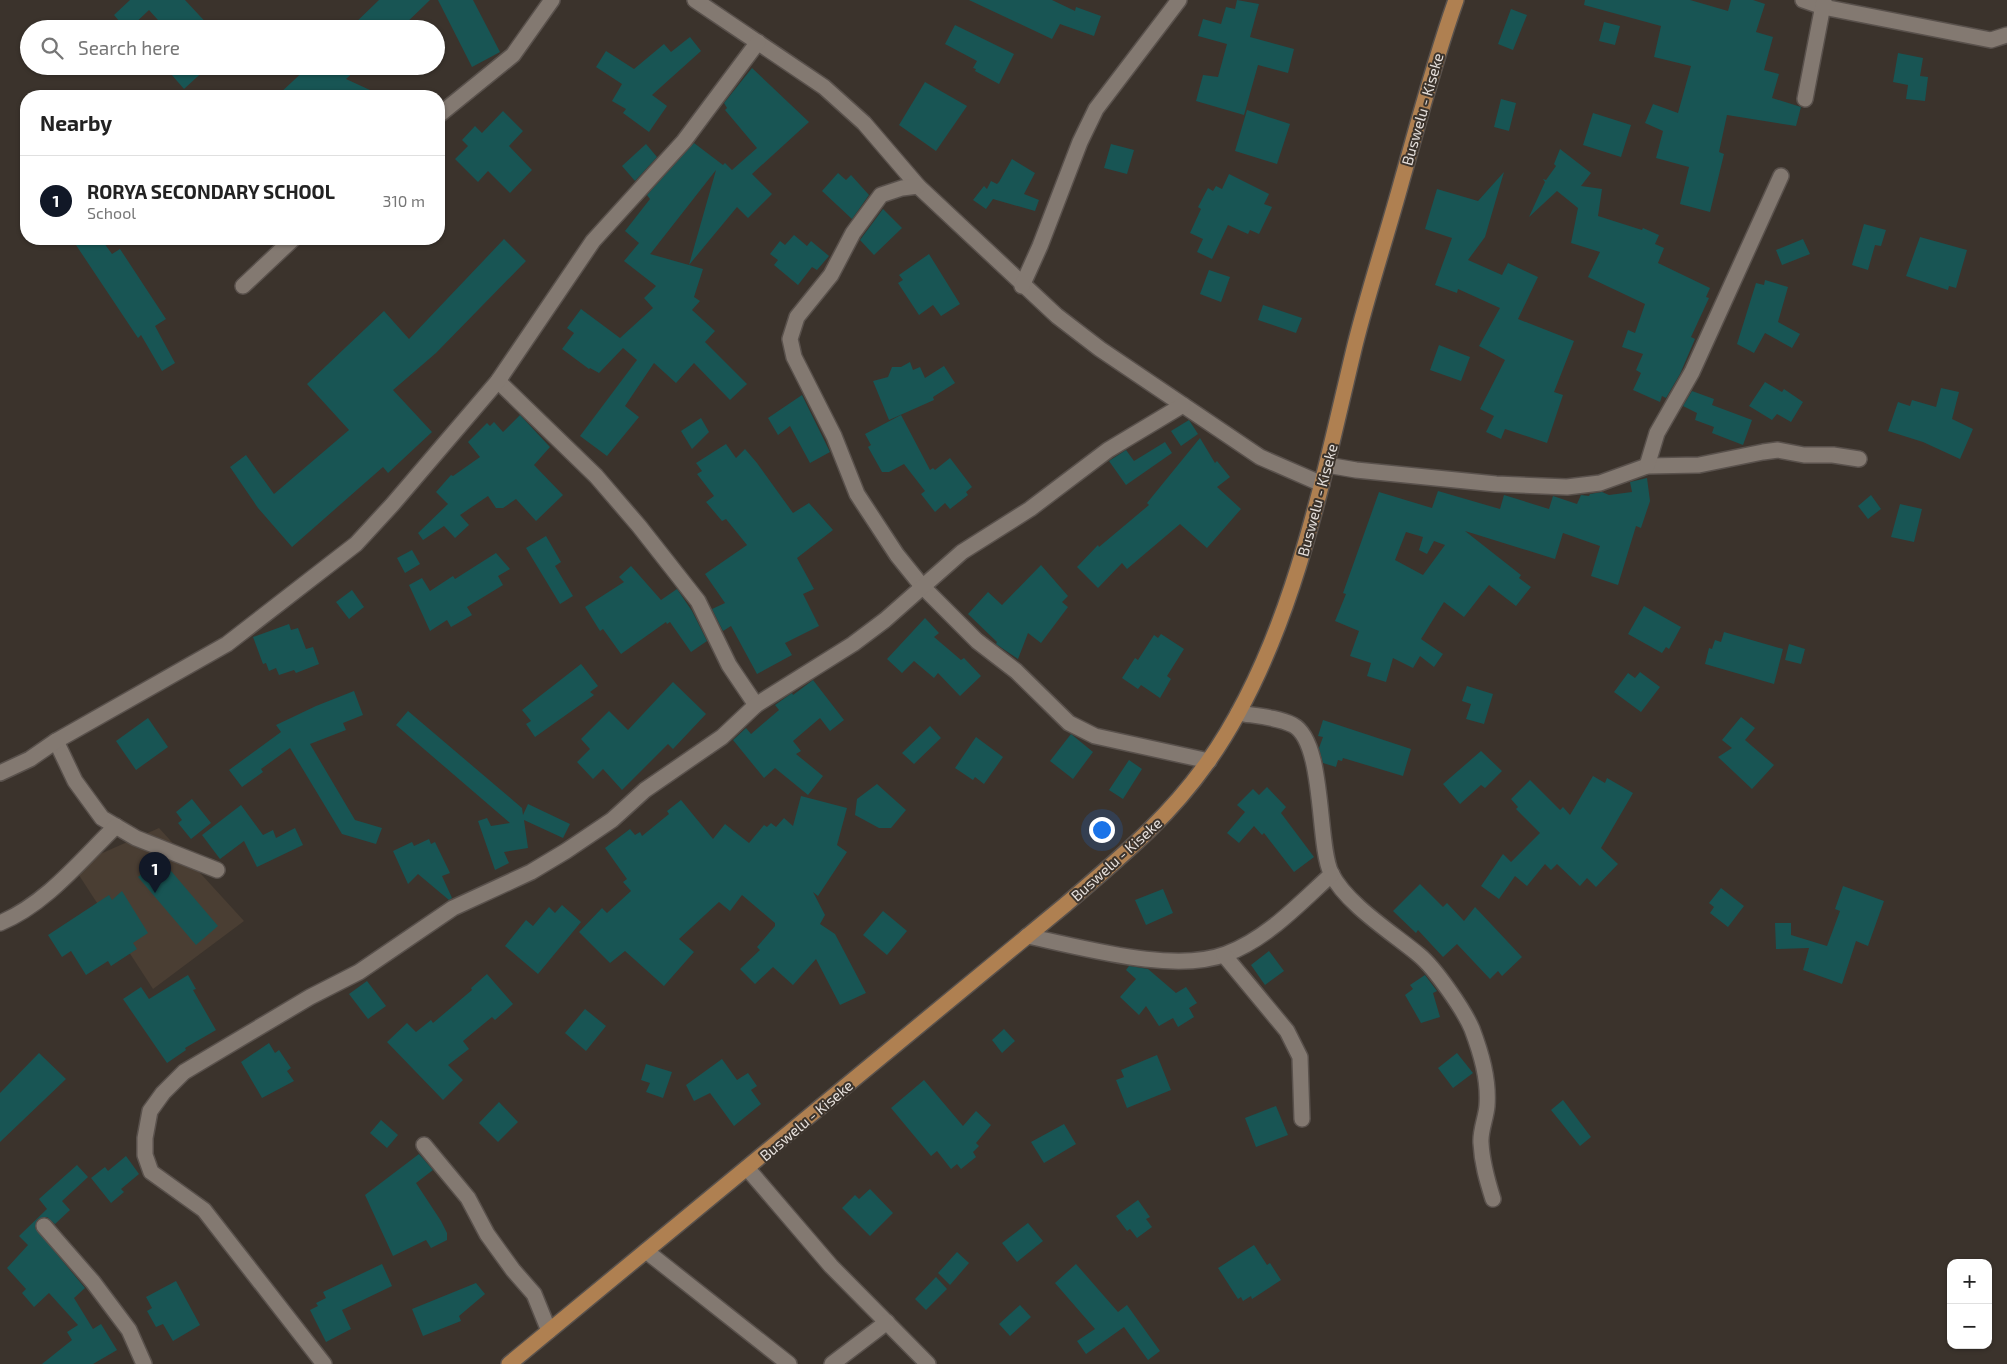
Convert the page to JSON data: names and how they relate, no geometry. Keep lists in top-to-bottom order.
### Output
{
  "streets": {
    "main road": ["Buswelu - Kiseke"]
  },
  "page": {
    "search": "Search here",
    "heading": "Nearby",
    "list": [
      {
        "mark": "1",
        "name": "RORYA SECONDARY SCHOOL",
        "note": "School",
        "value": "310 m"
      }
    ],
    "pins": "1",
    "map_buttons": ["+", "−"]
  }
}
